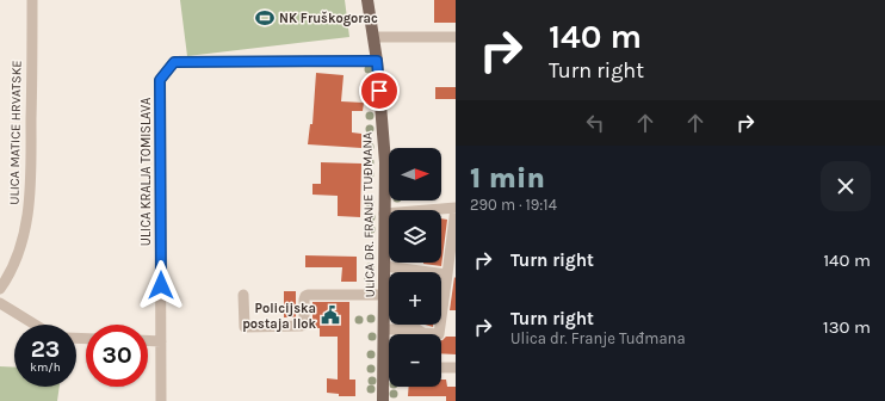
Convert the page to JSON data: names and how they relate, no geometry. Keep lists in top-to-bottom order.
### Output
{
  "streets": {
    "main road": ["ULICA DR. FRANJE TUĐMANA"],
    "street": ["ULICA MATICE HRVATSKE", "ULICA KRALJA TOMISLAVA"]
  },
  "crossings": [
    ["ULICA KRALJA TOMISLAVA", "ULICA DR. FRANJE TUĐMANA"]
  ],
  "places": {
    "sports": ["NK Fruškogorac"],
    "public building": ["Policijska postaja Ilok"]
  },
  "north": "right",
  "page": {
    "turn": ["140 m", "Turn right"],
    "heading": ["1 min", "290 m · 19:14"],
    "map_buttons": ["+", "−"],
    "list": [
      {
        "name": "Turn right",
        "value": "140 m"
      },
      {
        "name": "Turn right",
        "note": "Ulica dr. Franje Tuđmana",
        "value": "130 m"
      }
    ],
    "speed": "23 km/h",
    "limit": "30"
  }
}
